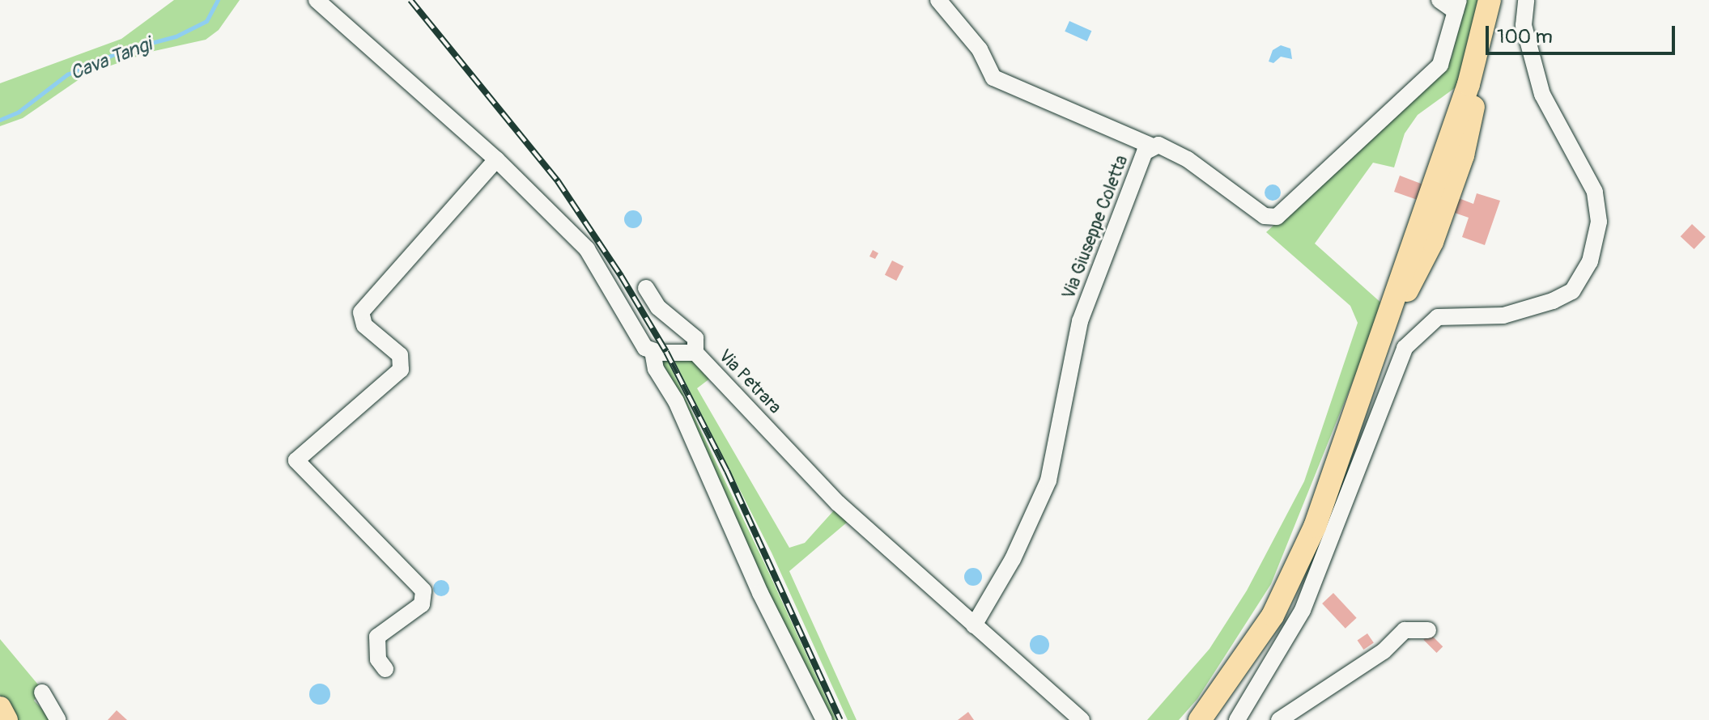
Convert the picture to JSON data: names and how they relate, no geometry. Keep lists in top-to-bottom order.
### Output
{
  "streets": {
    "street": ["Via Giuseppe Coletta", "Via Petrara"]
  },
  "crossings": [
    ["Via Giuseppe Coletta", "Via Petrara"]
  ],
  "water": ["Cava Tangi"],
  "scale_bar": "100 m"
}
